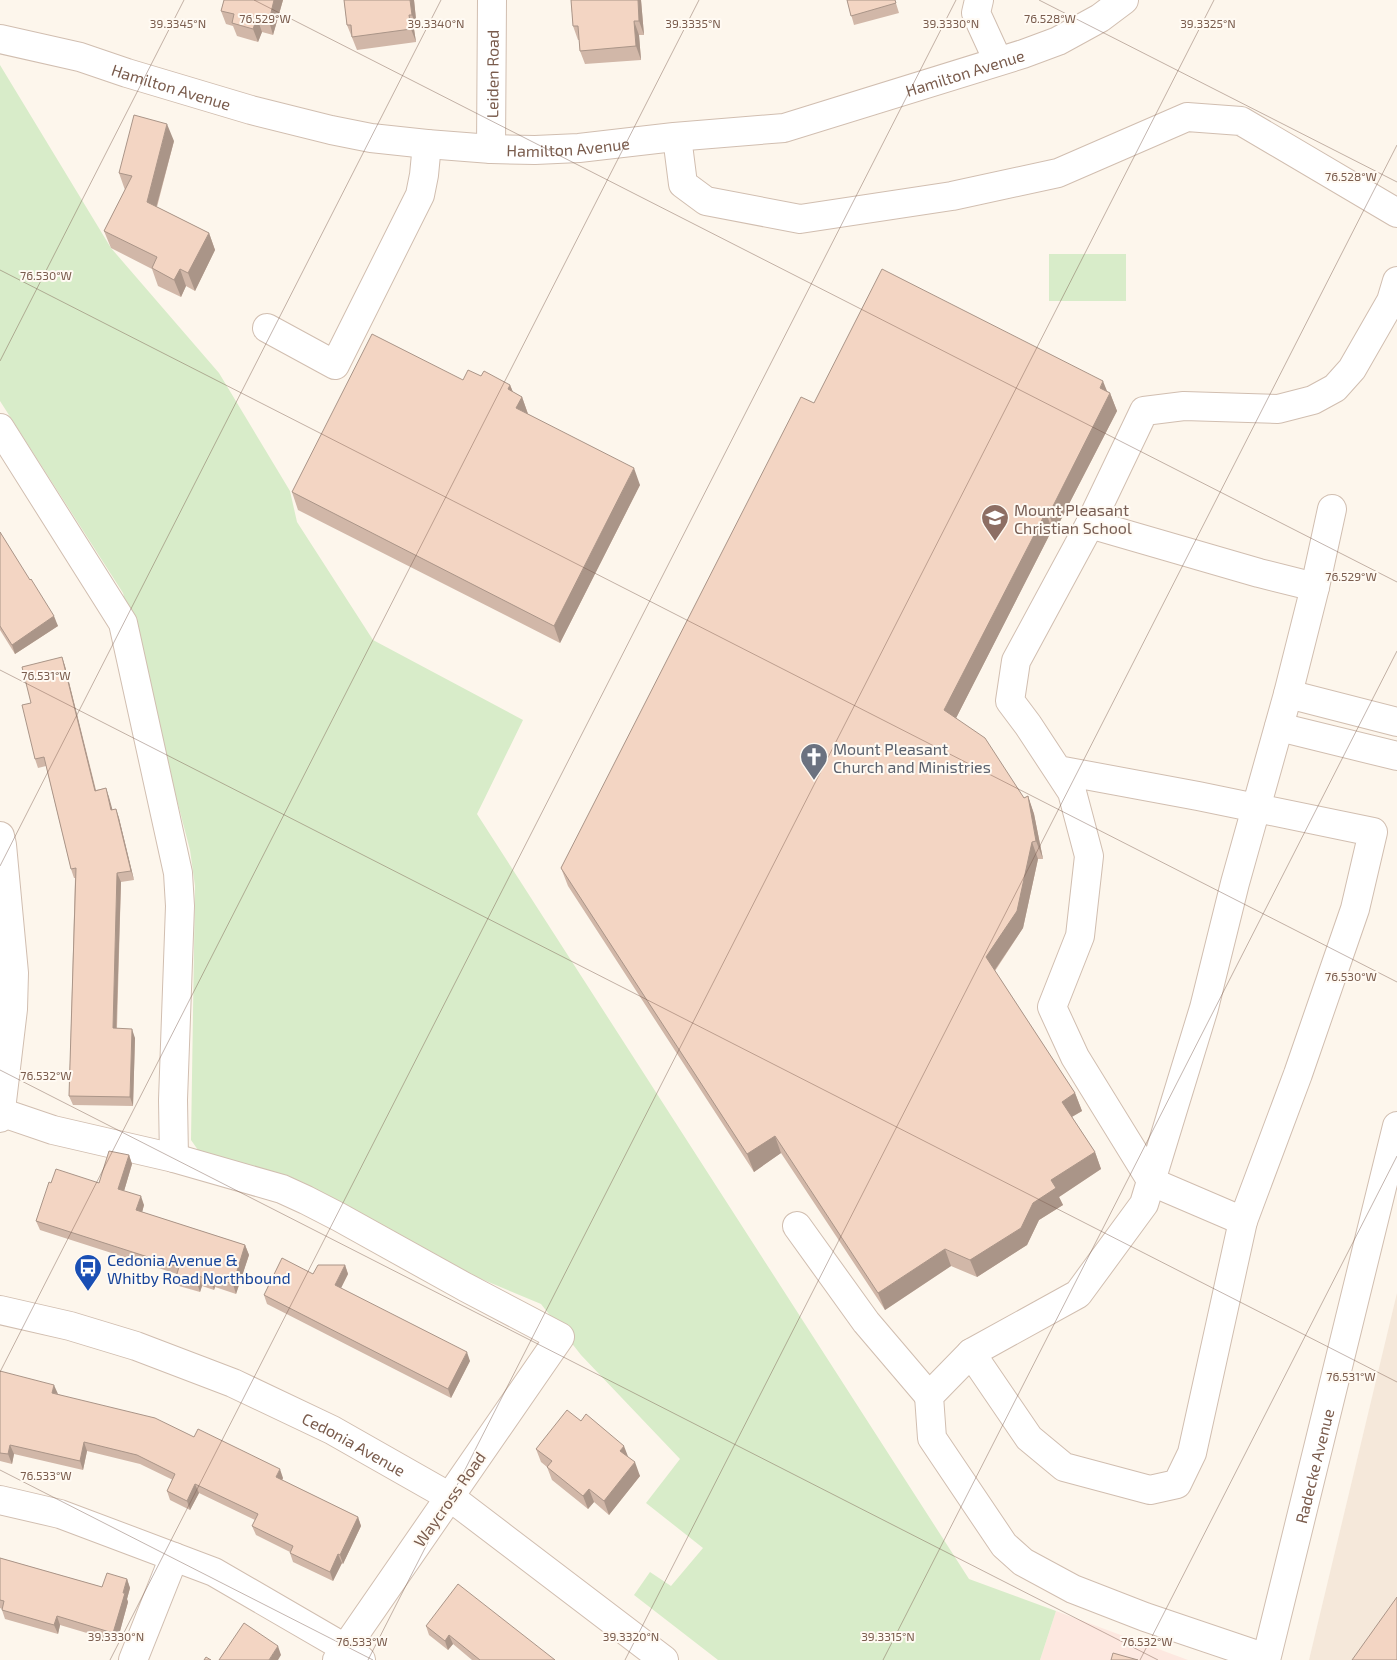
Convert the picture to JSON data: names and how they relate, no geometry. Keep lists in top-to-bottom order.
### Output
{
  "streets": {
    "street": [
      "Hamilton Avenue",
      "Leiden Road",
      "Cedonia Avenue",
      "Radecke Avenue",
      "Waycross Road"
    ]
  },
  "crossings": [
    ["Hamilton Avenue", "Leiden Road"],
    ["Cedonia Avenue", "Waycross Road"]
  ],
  "places": {
    "school or university": ["Mount Pleasant Christian School"],
    "church": ["Mount Pleasant Church and Ministries"],
    "bus stop": ["Cedonia Avenue & Whitby Road Northbound"]
  },
  "coordinates": [
    "76.528°W",
    "76.529°W",
    "39.3345°N",
    "39.3340°N",
    "39.3335°N",
    "39.3330°N",
    "39.3325°N",
    "76.530°W",
    "76.531°W",
    "76.532°W",
    "76.533°W",
    "39.3320°N",
    "39.3315°N"
  ]
}
